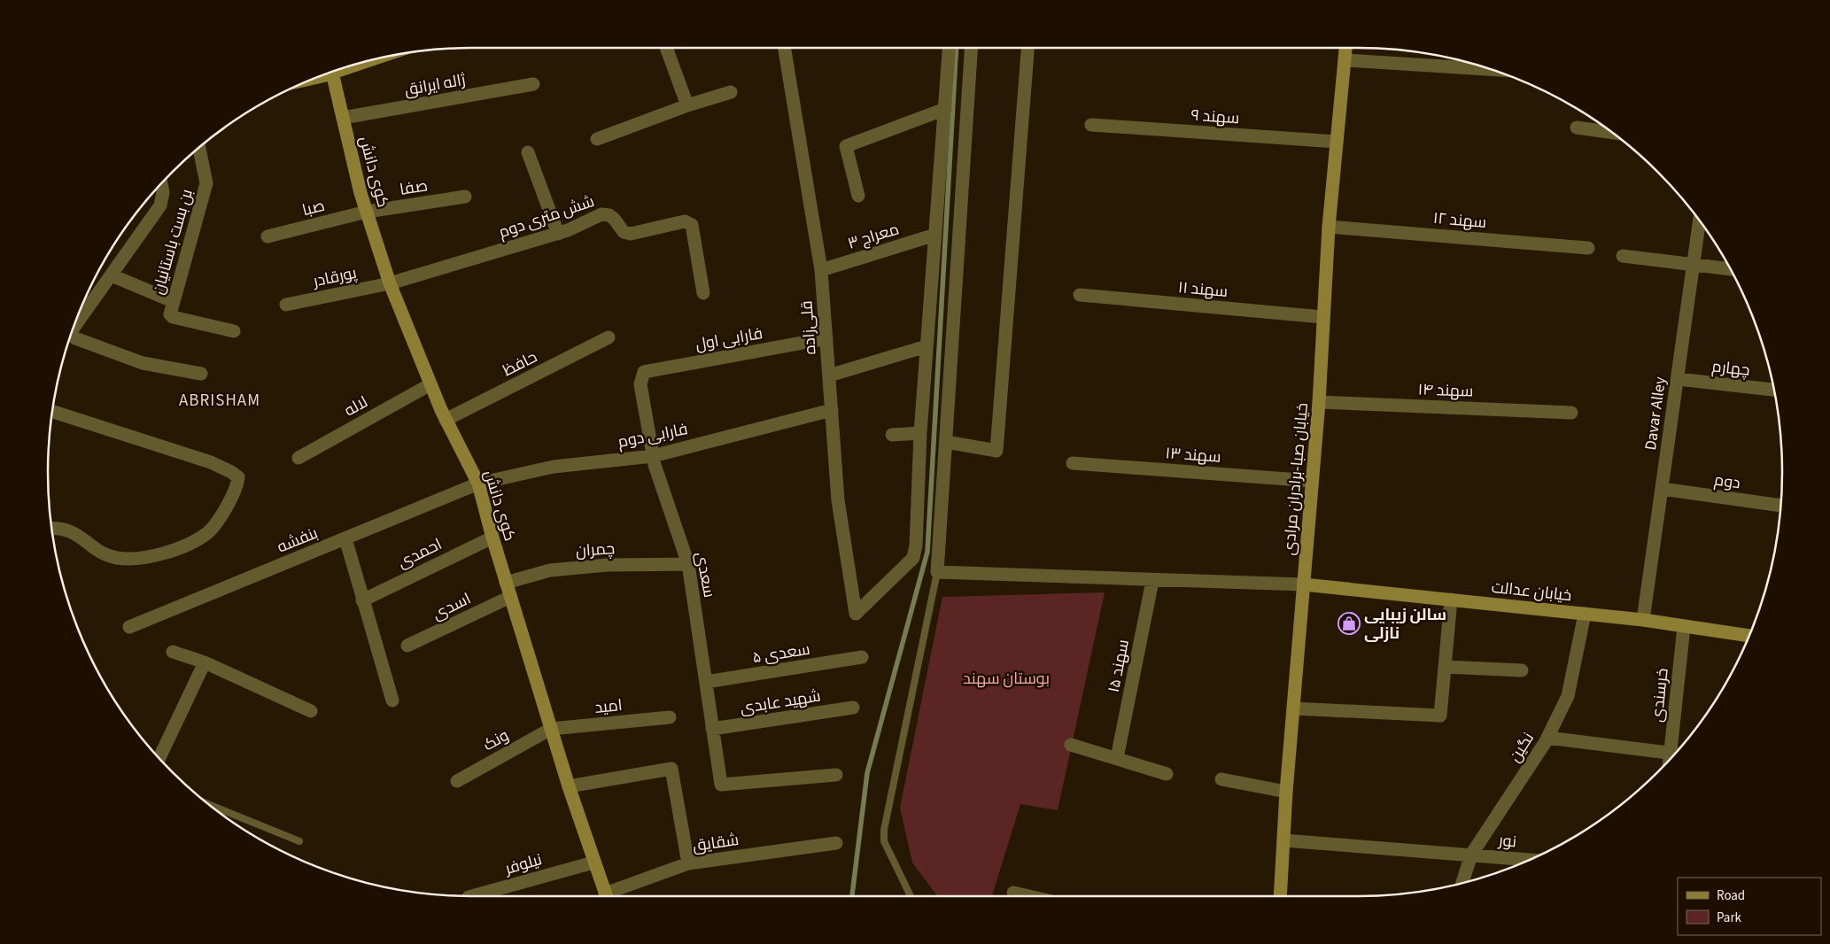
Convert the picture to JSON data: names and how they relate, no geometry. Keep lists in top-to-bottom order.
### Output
{
  "streets": {
    "street": [
      "ژاله ایرانق",
      "سهند ۹",
      "کوی دانش",
      "صفا",
      "صبا",
      "شش متری دوم",
      "سهند ۱۲",
      "معراج ۳",
      "بن بست باستانیان",
      "پورقادر",
      "سهند ۱۱",
      "قلی‌زاده",
      "فارابی اول",
      "حافظ",
      "چهارم",
      "سهند ۱۴",
      "لاله",
      "Davar Alley",
      "فارابی دوم",
      "سهند ۱۳",
      "خیابان صبا-برادران مرادی",
      "دوم",
      "بنفشه",
      "چمران",
      "احمدی",
      "سعدی",
      "خیابان عدالت",
      "اسدی",
      "سعدی ۵",
      "سهند ۱۵",
      "خرسندی",
      "شهید عابدی",
      "امید",
      "ونک",
      "نگین",
      "نور",
      "شقایق",
      "نیلوفر"
    ]
  },
  "crossings": [
    ["ژاله ایرانق", "کوی دانش"],
    ["سهند ۹", "خیابان صبا-برادران مرادی"],
    ["کوی دانش", "صفا"],
    ["کوی دانش", "صبا"],
    ["کوی دانش", "شش متری دوم"],
    ["کوی دانش", "پورقادر"],
    ["کوی دانش", "حافظ"],
    ["کوی دانش", "لاله"],
    ["کوی دانش", "فارابی دوم"],
    ["کوی دانش", "بنفشه"],
    ["کوی دانش", "چمران"],
    ["کوی دانش", "احمدی"],
    ["کوی دانش", "اسدی"],
    ["کوی دانش", "امید"],
    ["کوی دانش", "ونک"],
    ["کوی دانش", "نیلوفر"],
    ["صفا", "صبا"],
    ["شش متری دوم", "پورقادر"],
    ["سهند ۱۲", "خیابان صبا-برادران مرادی"],
    ["معراج ۳", "قلی‌زاده"],
    ["سهند ۱۱", "خیابان صبا-برادران مرادی"],
    ["قلی‌زاده", "فارابی اول"],
    ["قلی‌زاده", "فارابی دوم"],
    ["فارابی اول", "سعدی"],
    ["چهارم", "Davar Alley"],
    ["سهند ۱۴", "خیابان صبا-برادران مرادی"],
    ["Davar Alley", "دوم"],
    ["Davar Alley", "خیابان عدالت"],
    ["فارابی دوم", "بنفشه"],
    ["فارابی دوم", "سعدی"],
    ["سهند ۱۳", "خیابان صبا-برادران مرادی"],
    ["خیابان صبا-برادران مرادی", "خیابان عدالت"],
    ["خیابان صبا-برادران مرادی", "نور"],
    ["چمران", "سعدی"],
    ["سعدی", "سعدی ۵"],
    ["سعدی", "شهید عابدی"],
    ["خیابان عدالت", "خرسندی"],
    ["خیابان عدالت", "نگین"],
    ["امید", "ونک"],
    ["نگین", "نور"]
  ],
  "districts": ["ABRISHAM"],
  "parks": ["بوستان سهند"],
  "places": {
    "shop": ["سالن زیبایی نازلی"]
  },
  "legend": ["Road", "Park"]
}
